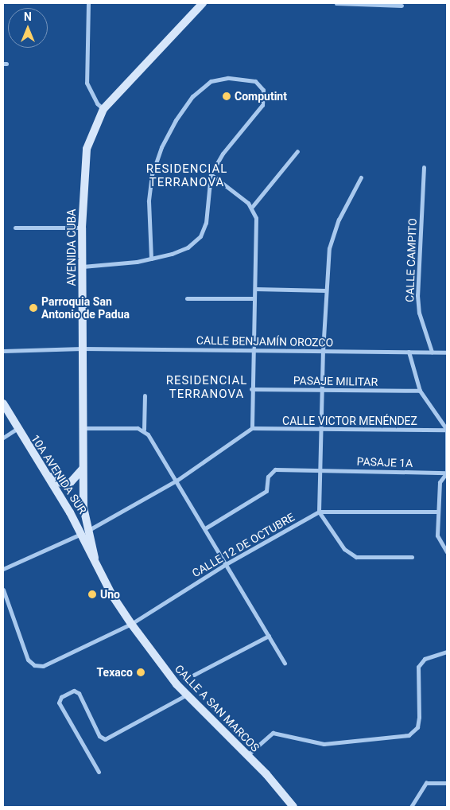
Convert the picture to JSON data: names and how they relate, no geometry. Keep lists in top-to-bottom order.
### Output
{
  "streets": {
    "main road": ["AVENIDA CUBA", "10A AVENIDA SUR", "CALLE A SAN MARCOS"],
    "street": [
      "CALLE CAMPITO",
      "CALLE BENJAMÍN OROZCO",
      "PASAJE MILITAR",
      "CALLE VICTOR MENÉNDEZ",
      "PASAJE 1A",
      "CALLE 12 DE OCTUBRE"
    ]
  },
  "crossings": [
    ["AVENIDA CUBA", "CALLE BENJAMÍN OROZCO"],
    ["AVENIDA CUBA", "10A AVENIDA SUR"],
    ["AVENIDA CUBA", "CALLE A SAN MARCOS"],
    ["CALLE CAMPITO", "CALLE BENJAMÍN OROZCO"],
    ["CALLE 12 DE OCTUBRE", "CALLE A SAN MARCOS"]
  ],
  "districts": ["RESIDENCIAL TERRANOVA", "RESIDENCIAL TERRANOVA"],
  "places": [
    "Computint",
    "Parroquia San Antonio de Padua",
    "Uno",
    "Texaco"
  ],
  "north": "top"
}
